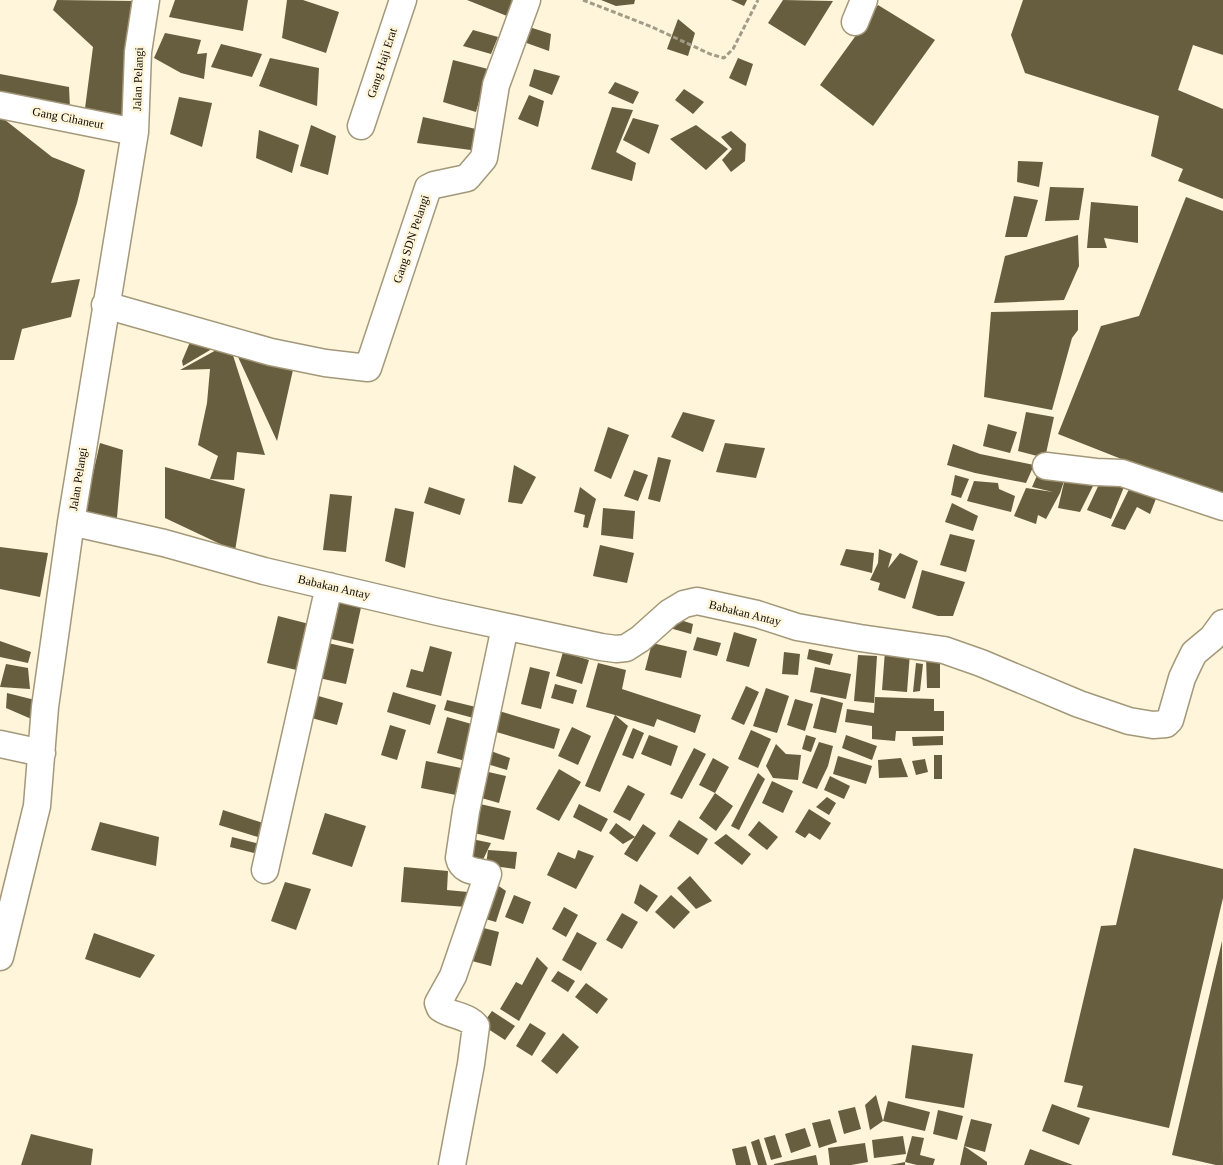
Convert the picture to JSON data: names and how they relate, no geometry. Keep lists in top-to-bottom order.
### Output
{
  "streets": {
    "street": [
      "Gang Haji Erat",
      "Jalan Pelangi",
      "Gang Cihaneut",
      "Gang SDN Pelangi",
      "Babakan Antay"
    ]
  },
  "crossings": [
    ["Jalan Pelangi", "Gang Cihaneut"],
    ["Jalan Pelangi", "Gang SDN Pelangi"],
    ["Jalan Pelangi", "Babakan Antay"]
  ]
}
